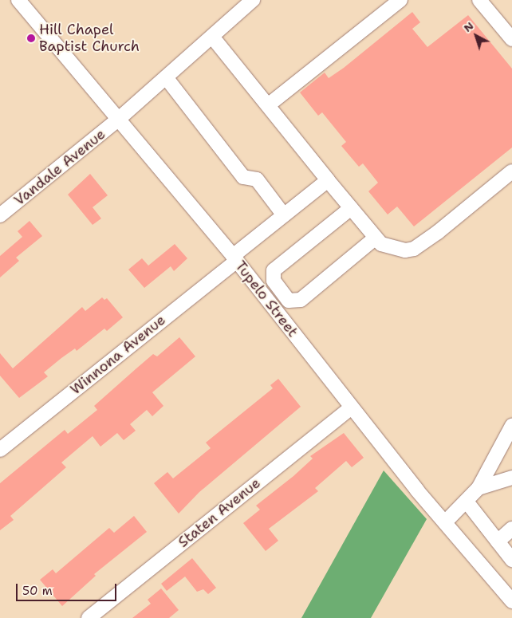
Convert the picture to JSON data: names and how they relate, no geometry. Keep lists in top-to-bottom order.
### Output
{
  "streets": {
    "street": [
      "Vandale Avenue",
      "Tupelo Street",
      "Winnona Avenue",
      "Staten Avenue"
    ]
  },
  "crossings": [
    ["Vandale Avenue", "Tupelo Street"],
    ["Tupelo Street", "Winnona Avenue"],
    ["Tupelo Street", "Staten Avenue"]
  ],
  "places": ["Hill Chapel Baptist Church"],
  "scale_bar": "50 m",
  "north": "top left"
}
